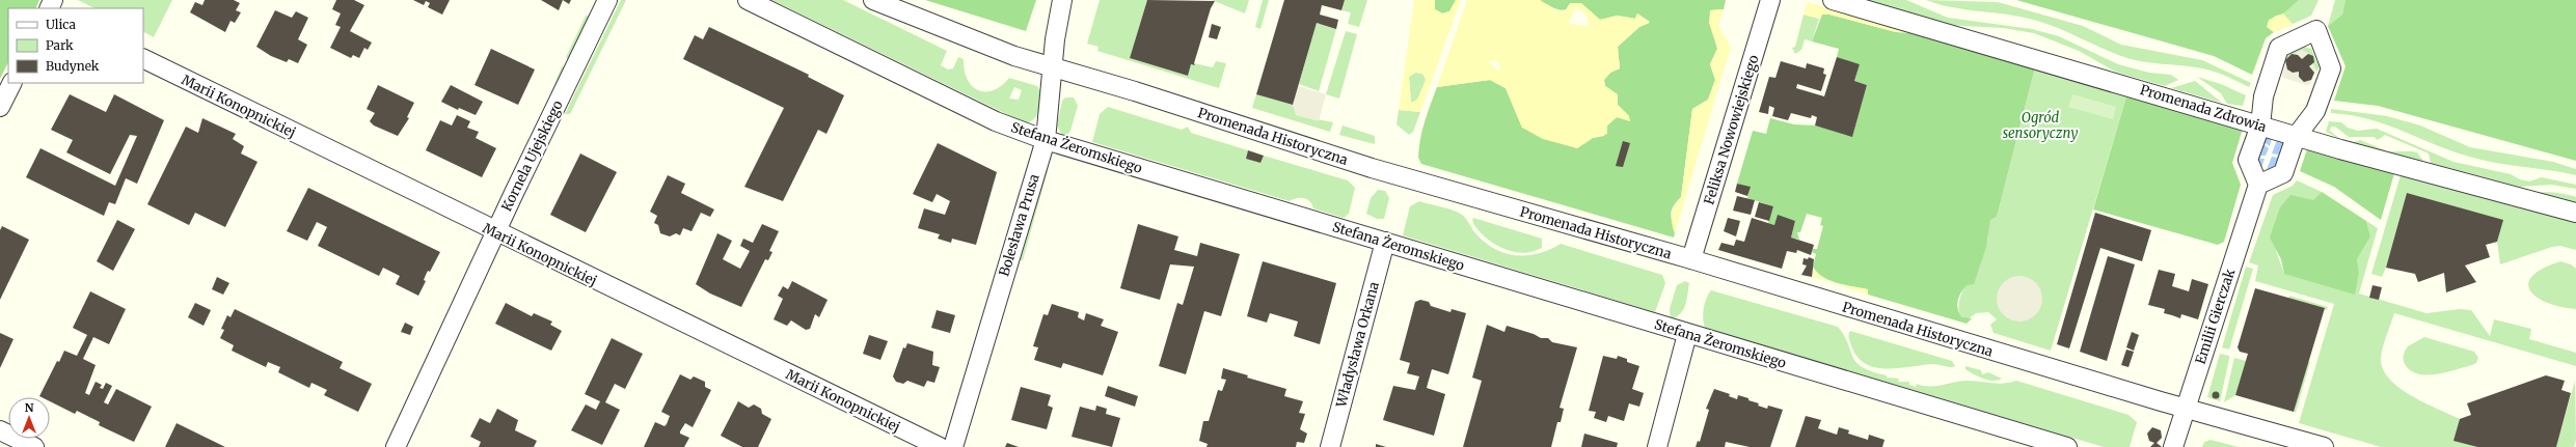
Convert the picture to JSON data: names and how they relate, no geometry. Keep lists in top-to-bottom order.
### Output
{
  "streets": {
    "street": [
      "Marii Konopnickiej",
      "Promenada Zdrowia",
      "Feliksa Nowowiejskiego",
      "Promenada Historyczna",
      "Stefana Żeromskiego",
      "Kornela Ujejskiego",
      "Bolesława Prusa",
      "Emilii Gierczak",
      "Władysława Orkana"
    ]
  },
  "crossings": [
    ["Marii Konopnickiej", "Kornela Ujejskiego"],
    ["Feliksa Nowowiejskiego", "Promenada Historyczna"],
    ["Promenada Historyczna", "Bolesława Prusa"],
    ["Promenada Historyczna", "Emilii Gierczak"],
    ["Stefana Żeromskiego", "Bolesława Prusa"],
    ["Stefana Żeromskiego", "Władysława Orkana"]
  ],
  "parks": ["Ogród sensoryczny"],
  "legend": ["Ulica", "Park", "Budynek"],
  "north": "top"
}
